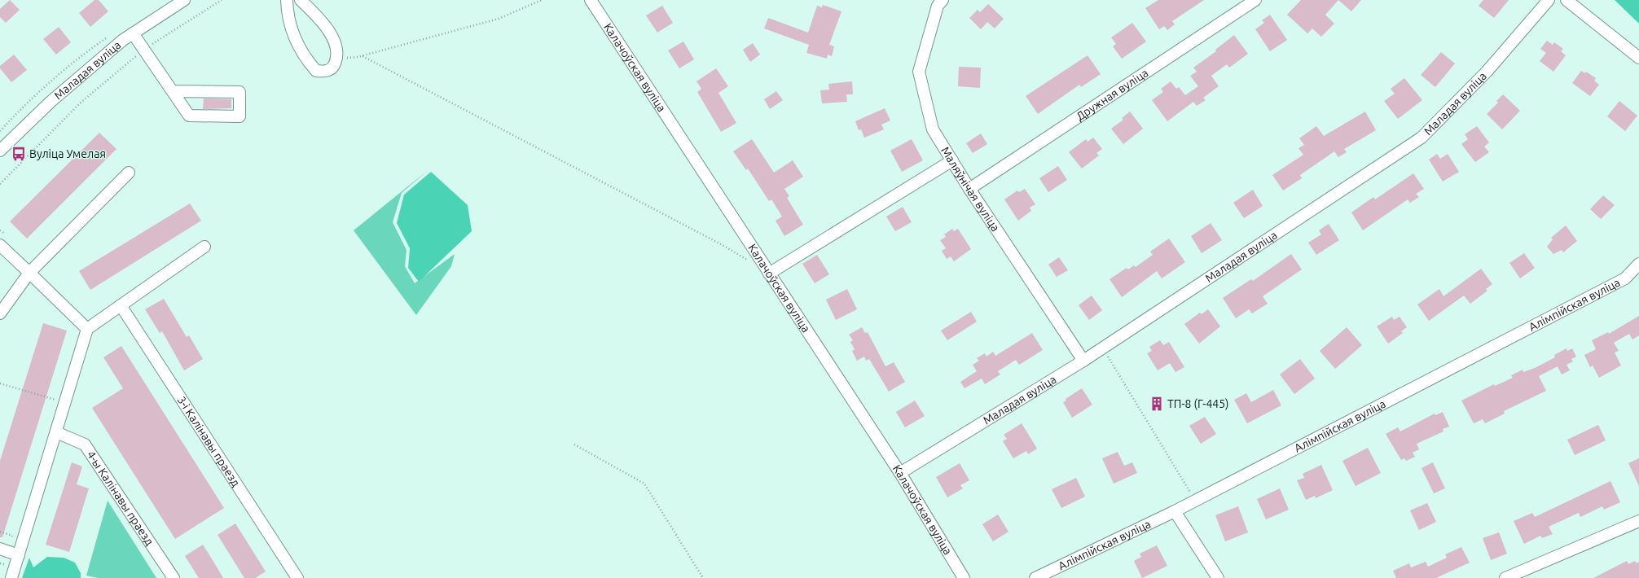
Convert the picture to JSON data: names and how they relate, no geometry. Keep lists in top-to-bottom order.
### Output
{
  "streets": {
    "street": [
      "Калачоўская вуліца",
      "Маладая вуліца",
      "Дружная вуліца",
      "Маляўнічая вуліца",
      "Алімпійская вуліца",
      "3-і Калінавы праезд",
      "4-ы Калінавы праезд"
    ]
  },
  "crossings": [
    ["Калачоўская вуліца", "Маладая вуліца"],
    ["Маладая вуліца", "Маляўнічая вуліца"],
    ["Дружная вуліца", "Маляўнічая вуліца"]
  ],
  "places": {
    "bus stop": ["Вуліца Умелая"],
    "building": ["ТП-8 (Г-445)"]
  }
}
